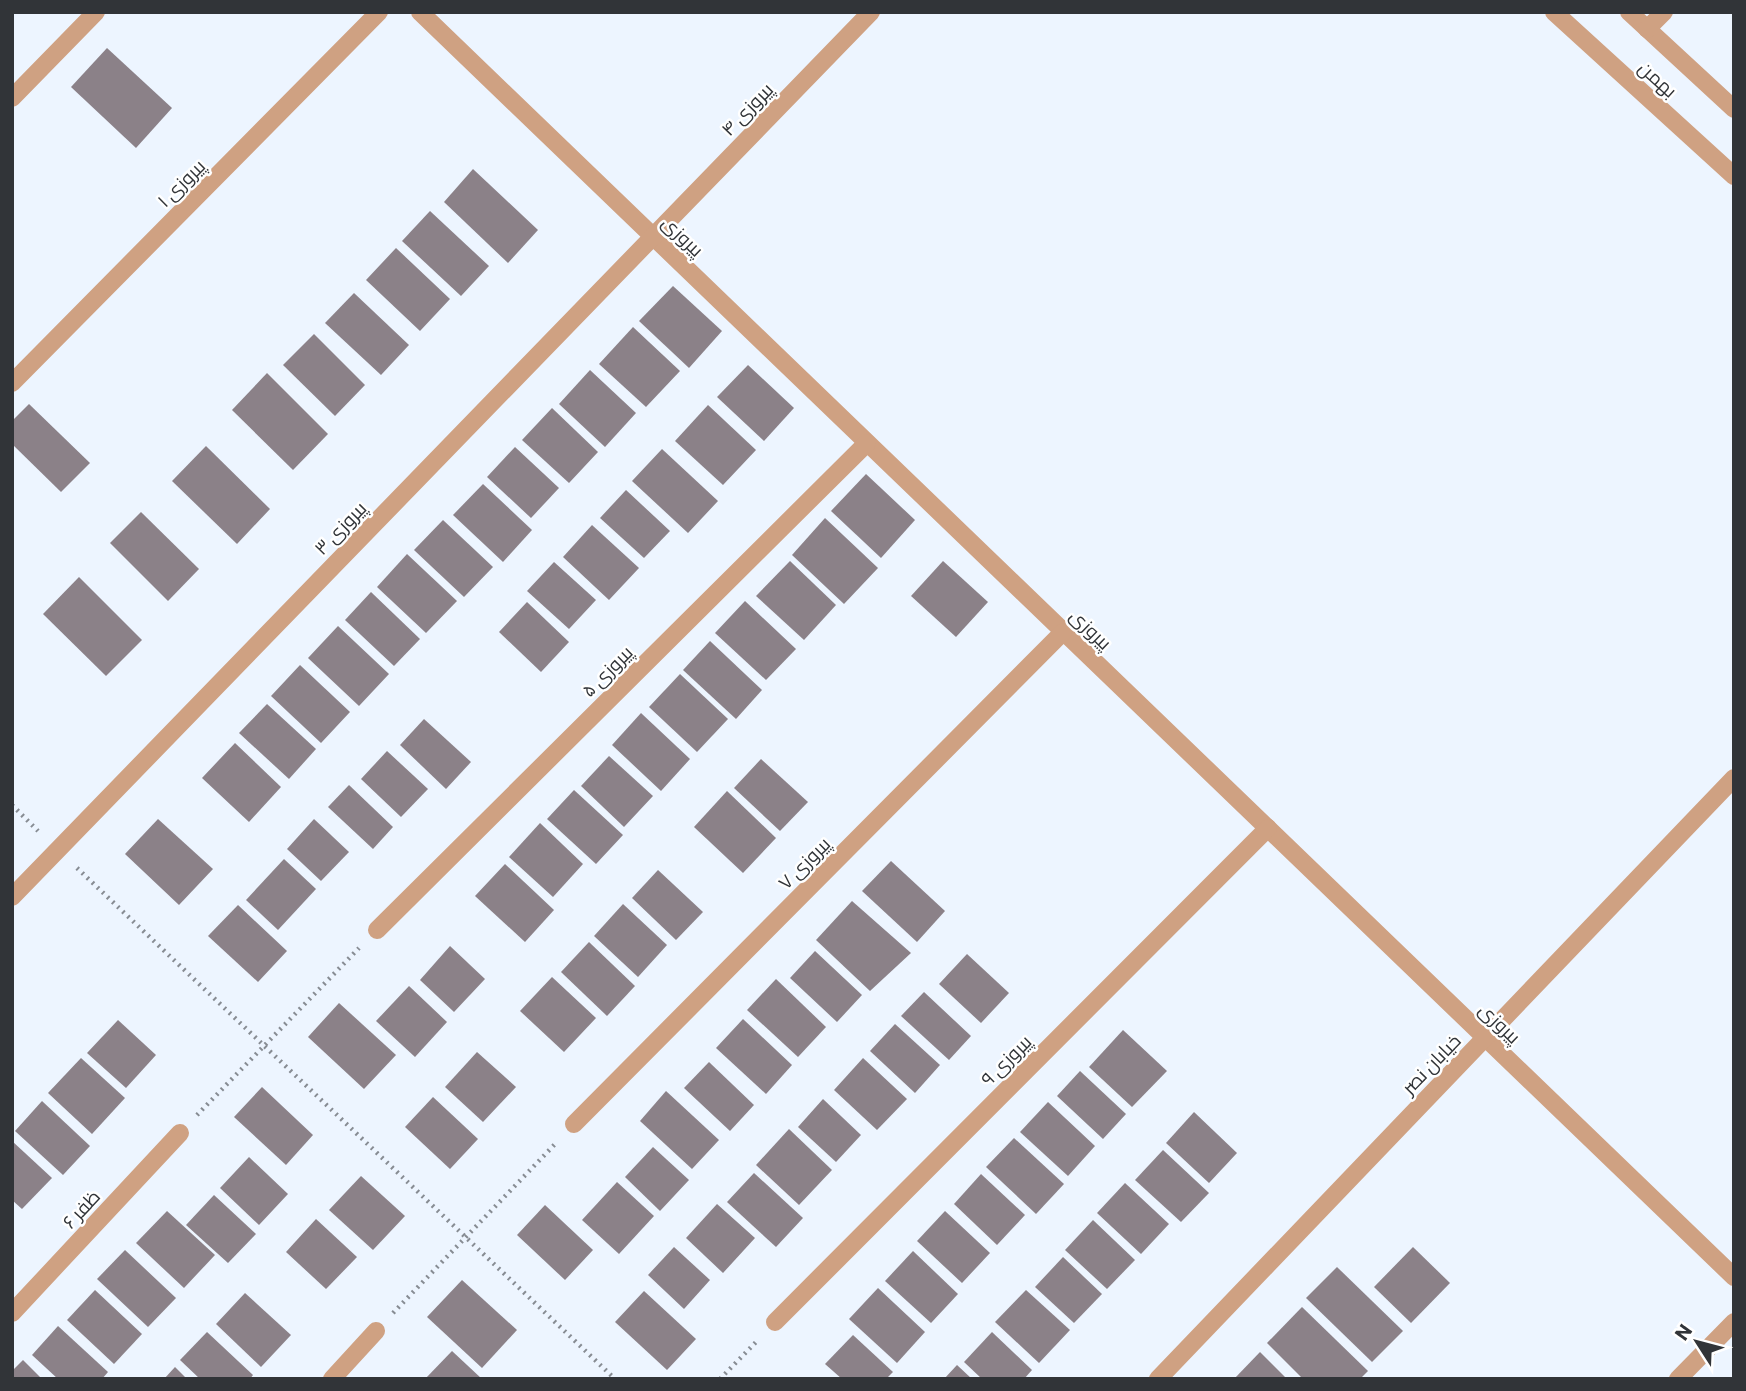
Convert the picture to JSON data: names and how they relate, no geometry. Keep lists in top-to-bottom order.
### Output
{
  "streets": {
    "street": [
      "بهمن",
      "پیروزی ۴",
      "پیروزی ۱",
      "پیروزی",
      "پیروزی ۳",
      "پیروزی ۵",
      "پیروزی ۷",
      "پیروزی ۹",
      "خیابان نصر",
      "ظفر ۶"
    ]
  },
  "crossings": [
    ["پیروزی ۴", "پیروزی"],
    ["پیروزی ۴", "پیروزی ۳"],
    ["پیروزی", "پیروزی ۳"],
    ["پیروزی", "پیروزی ۵"],
    ["پیروزی", "پیروزی ۷"],
    ["پیروزی", "پیروزی ۹"],
    ["پیروزی", "خیابان نصر"]
  ],
  "north": "top left"
}
